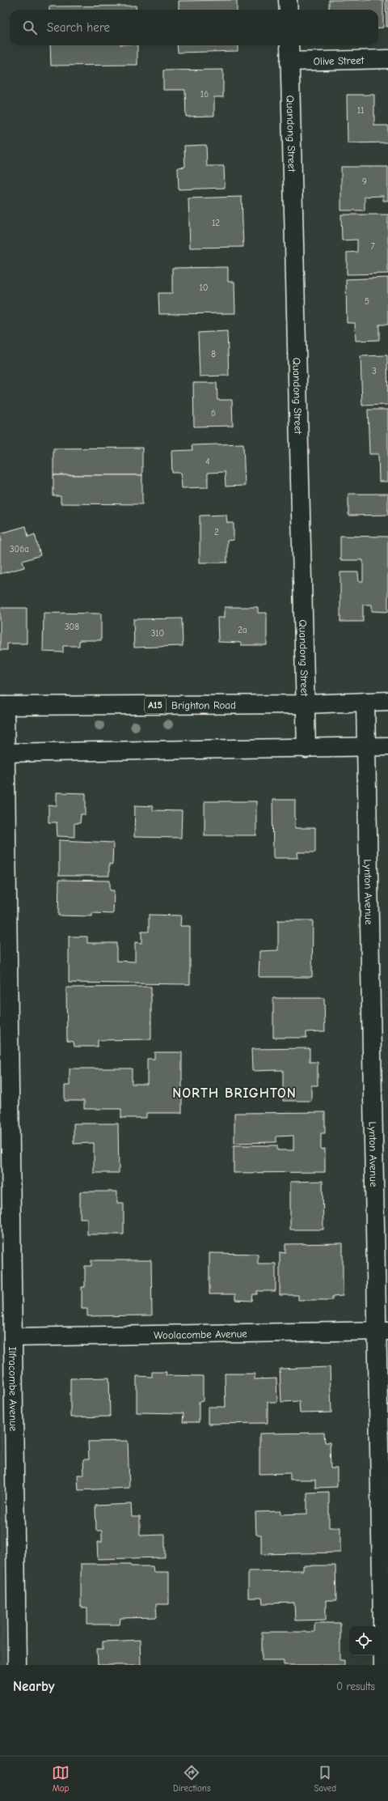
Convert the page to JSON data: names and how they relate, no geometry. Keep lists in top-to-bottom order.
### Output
{
  "streets": {
    "street": [
      "Olive Street",
      "Quandong Street",
      "Brighton Road",
      "A15",
      "Lynton Avenue",
      "Woolacombe Avenue",
      "Ilfracombe Avenue"
    ]
  },
  "crossings": [
    ["Olive Street", "Quandong Street"],
    ["Quandong Street", "Brighton Road"],
    ["Brighton Road", "Lynton Avenue"],
    ["Brighton Road", "Ilfracombe Avenue"],
    ["Lynton Avenue", "Woolacombe Avenue"],
    ["Woolacombe Avenue", "Ilfracombe Avenue"]
  ],
  "districts": ["NORTH BRIGHTON"],
  "house_numbers": [
    "16",
    "11",
    "9",
    "12",
    "7",
    "10",
    "5",
    "8",
    "3",
    "6",
    "4",
    "2",
    "306a",
    "308",
    "2a",
    "310"
  ],
  "page": {
    "search": "Search here",
    "heading": ["Nearby", "0 results"],
    "nav": ["Map", "Directions", "Saved"]
  }
}
